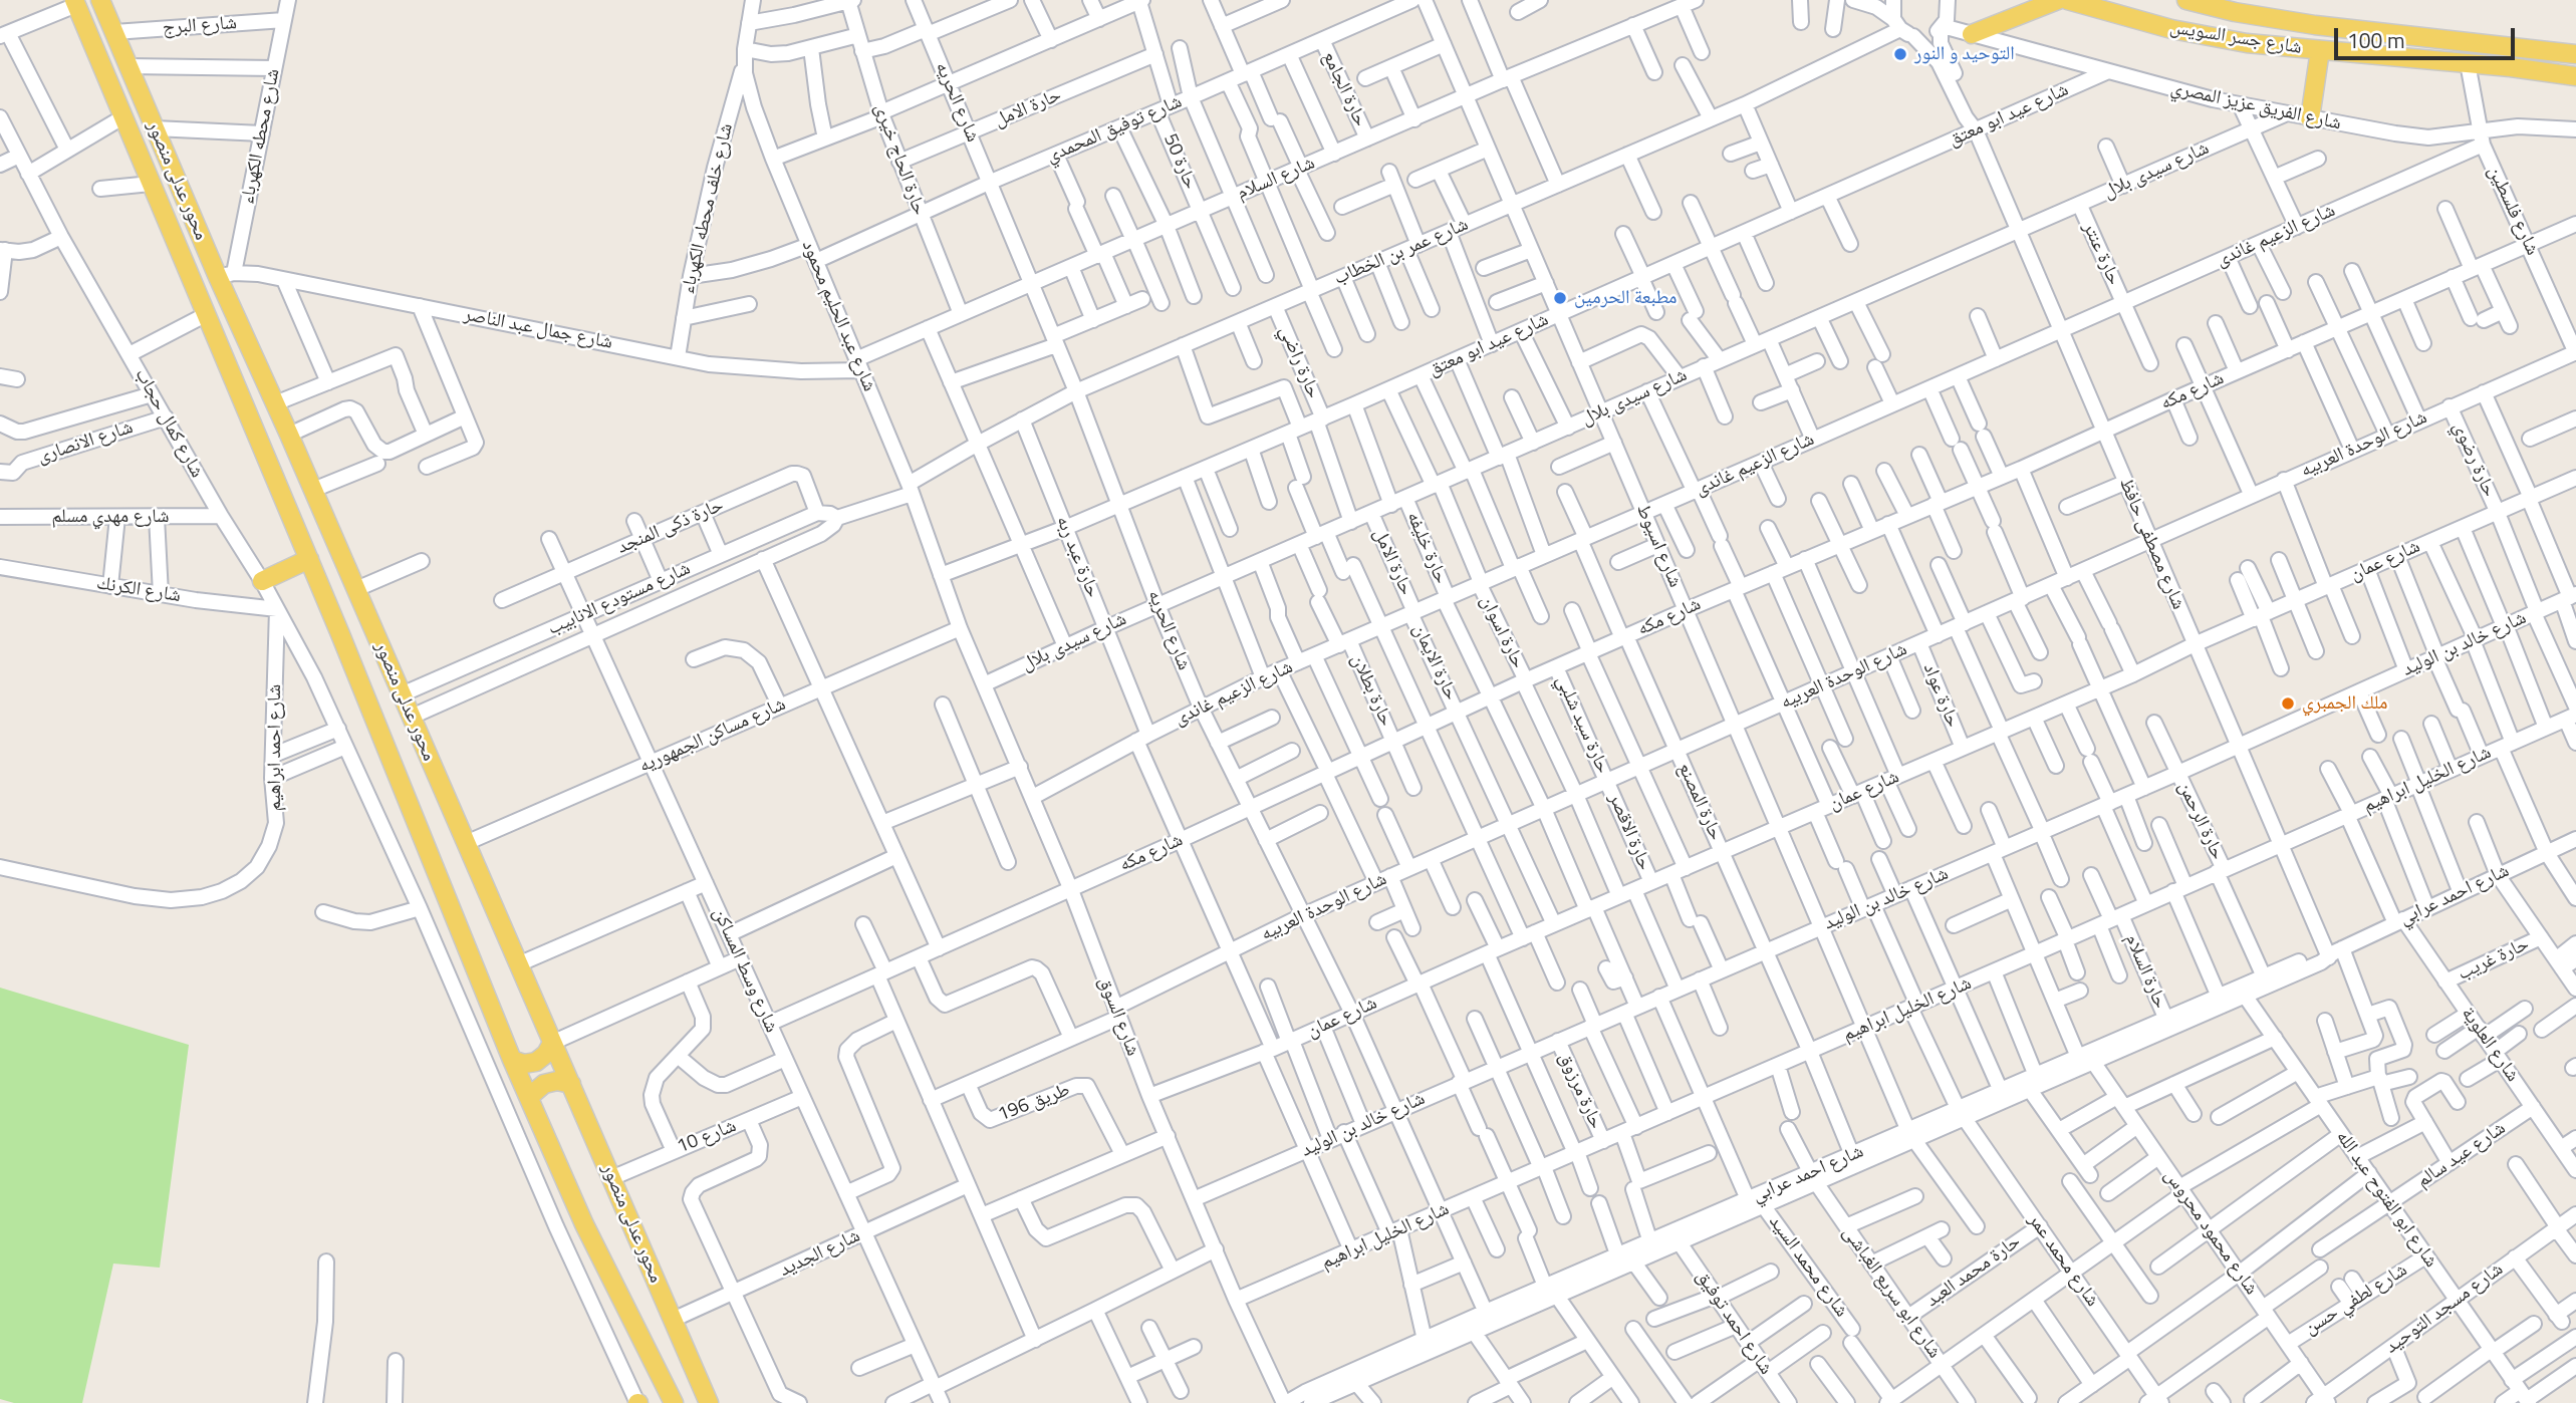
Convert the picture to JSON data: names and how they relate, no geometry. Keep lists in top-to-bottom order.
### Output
{
  "streets": {
    "main road": ["شارع جسر السويس", "محور عدلى منصور"],
    "street": [
      "شارع البرج",
      "حارة الجامع",
      "شارع الحريه",
      "شارع الفريق عزيز المصري",
      "حارة الامل",
      "شارع عيد ابو معتق",
      "شارع توفيق المحمدي",
      "شارع محطه الكهرباء",
      "حارة الحاج خيرى",
      "حارة 50",
      "شارع سيدى بلال",
      "شارع السلام",
      "شارع خلف محطه الكهرباء",
      "شارع فلسطين",
      "شارع الزعيم غاندى",
      "شارع عمر بن الخطاب",
      "حارة عنتر",
      "شارع عبد الحليم محمود",
      "شارع جمال عبد الناصر",
      "حارة راضي",
      "شارع مكه",
      "شارع كمال حجاب",
      "شارع الانصارى",
      "شارع الوحدة العربيه",
      "حارة رضوي",
      "شارع مهدي مسلم",
      "حارة ذكى المنجد",
      "شارع مصطفى حافظ",
      "شارع اسيوط",
      "حارة خليفه",
      "حارة عبد ربه",
      "شارع عمان",
      "شارع الكرنك",
      "شارع مستودع الانابيب",
      "حارة اسوان",
      "شارع خالد بن الوليد",
      "حارة الايمان",
      "حارة بطلان",
      "حارة عواد",
      "حارة سيد شلبي",
      "شارع مساكن الجمهوريه",
      "شارع احمد ابراهيم",
      "شارع الخليل ابراهيم",
      "حارة المصنع",
      "حارة الرحمن",
      "حارة الاقصر",
      "شارع احمد عرابي",
      "حارة غريب",
      "شارع وسط المساكن",
      "حارة السلام",
      "شارع السوق",
      "شارع العلوية",
      "حارة مرزوق",
      "طريق 196",
      "شارع 10",
      "شارع عيد سالم",
      "شارع ابو الفتوح عبد الله",
      "شارع محمود محروس",
      "شارع الجديد",
      "شارع محمد عمر",
      "شارع محمد السيد",
      "حارة محمد العبد",
      "شارع ابو سريع الغباشى",
      "شارع لطفي حسن",
      "شارع مسجد التوحيد",
      "شارع احمد توفيق"
    ]
  },
  "crossings": [
    ["شارع البرج", "شارع محطه الكهرباء"],
    ["شارع البرج", "محور عدلى منصور"],
    ["شارع جسر السويس", "شارع فلسطين"],
    ["حارة الجامع", "شارع توفيق المحمدي"],
    ["حارة الجامع", "شارع السلام"],
    ["شارع الحريه", "حارة الامل"],
    ["شارع الحريه", "شارع عيد ابو معتق"],
    ["شارع الحريه", "شارع توفيق المحمدي"],
    ["شارع الحريه", "شارع سيدى بلال"],
    ["شارع الحريه", "شارع السلام"],
    ["شارع الحريه", "شارع الزعيم غاندى"],
    ["شارع الحريه", "شارع عمر بن الخطاب"],
    ["شارع الحريه", "شارع مكه"],
    ["شارع الحريه", "شارع الوحدة العربيه"],
    ["شارع الحريه", "شارع عمان"],
    ["شارع الحريه", "شارع خالد بن الوليد"],
    ["شارع الحريه", "شارع الخليل ابراهيم"],
    ["شارع الحريه", "شارع احمد عرابي"],
    ["شارع الفريق عزيز المصري", "شارع عيد ابو معتق"],
    ["شارع الفريق عزيز المصري", "شارع سيدى بلال"],
    ["شارع الفريق عزيز المصري", "شارع فلسطين"],
    ["شارع الفريق عزيز المصري", "شارع الزعيم غاندى"],
    ["شارع الفريق عزيز المصري", "شارع عمر بن الخطاب"],
    ["شارع الفريق عزيز المصري", "شارع مصطفى حافظ"],
    ["حارة الامل", "حارة الحاج خيرى"],
    ["حارة الامل", "حارة 50"],
    ["حارة الامل", "شارع سيدى بلال"],
    ["حارة الامل", "شارع الزعيم غاندى"],
    ["حارة الامل", "حارة الايمان"],
    ["شارع عيد ابو معتق", "شارع عبد الحليم محمود"],
    ["شارع عيد ابو معتق", "حارة راضي"],
    ["شارع عيد ابو معتق", "شارع مصطفى حافظ"],
    ["شارع عيد ابو معتق", "شارع اسيوط"],
    ["شارع عيد ابو معتق", "حارة عبد ربه"],
    ["شارع عيد ابو معتق", "حارة اسوان"],
    ["شارع توفيق المحمدي", "حارة الحاج خيرى"],
    ["شارع توفيق المحمدي", "حارة 50"],
    ["شارع توفيق المحمدي", "شارع عبد الحليم محمود"],
    ["شارع محطه الكهرباء", "محور عدلى منصور"],
    ["شارع محطه الكهرباء", "شارع جمال عبد الناصر"],
    ["حارة الحاج خيرى", "شارع السلام"],
    ["حارة 50", "شارع السلام"],
    ["شارع سيدى بلال", "حارة عنتر"],
    ["شارع سيدى بلال", "حارة راضي"],
    ["شارع سيدى بلال", "شارع مصطفى حافظ"],
    ["شارع سيدى بلال", "شارع اسيوط"],
    ["شارع سيدى بلال", "حارة خليفه"],
    ["شارع سيدى بلال", "حارة عبد ربه"],
    ["شارع سيدى بلال", "حارة اسوان"],
    ["شارع سيدى بلال", "حارة بطلان"],
    ["شارع سيدى بلال", "شارع السوق"],
    ["شارع السلام", "شارع عبد الحليم محمود"],
    ["شارع السلام", "شارع جمال عبد الناصر"],
    ["شارع السلام", "شارع اسيوط"],
    ["محور عدلى منصور", "شارع جمال عبد الناصر"],
    ["محور عدلى منصور", "شارع مستودع الانابيب"],
    ["محور عدلى منصور", "شارع مساكن الجمهوريه"],
    ["محور عدلى منصور", "شارع 10"],
    ["محور عدلى منصور", "شارع الجديد"],
    ["شارع خلف محطه الكهرباء", "شارع عبد الحليم محمود"],
    ["شارع خلف محطه الكهرباء", "شارع جمال عبد الناصر"],
    ["شارع فلسطين", "شارع الزعيم غاندى"],
    ["شارع فلسطين", "شارع مكه"],
    ["شارع فلسطين", "شارع الوحدة العربيه"],
    ["شارع الزعيم غاندى", "حارة عنتر"],
    ["شارع الزعيم غاندى", "شارع مصطفى حافظ"],
    ["شارع الزعيم غاندى", "شارع اسيوط"],
    ["شارع الزعيم غاندى", "حارة خليفه"],
    ["شارع الزعيم غاندى", "حارة عبد ربه"],
    ["شارع الزعيم غاندى", "حارة اسوان"],
    ["شارع الزعيم غاندى", "حارة الايمان"],
    ["شارع الزعيم غاندى", "حارة بطلان"],
    ["شارع الزعيم غاندى", "حارة المصنع"],
    ["شارع الزعيم غاندى", "شارع السوق"],
    ["شارع عمر بن الخطاب", "شارع عبد الحليم محمود"],
    ["شارع عمر بن الخطاب", "حارة راضي"],
    ["شارع عمر بن الخطاب", "شارع مصطفى حافظ"],
    ["شارع عمر بن الخطاب", "شارع اسيوط"],
    ["شارع عمر بن الخطاب", "حارة عبد ربه"],
    ["شارع عمر بن الخطاب", "شارع مستودع الانابيب"],
    ["شارع عبد الحليم محمود", "شارع جمال عبد الناصر"],
    ["شارع عبد الحليم محمود", "شارع مستودع الانابيب"],
    ["شارع عبد الحليم محمود", "شارع مساكن الجمهوريه"],
    ["شارع عبد الحليم محمود", "شارع السوق"],
    ["شارع مكه", "شارع مصطفى حافظ"],
    ["شارع مكه", "شارع اسيوط"],
    ["شارع مكه", "حارة خليفه"],
    ["شارع مكه", "حارة عبد ربه"],
    ["شارع مكه", "حارة اسوان"],
    ["شارع مكه", "حارة الايمان"],
    ["شارع مكه", "حارة بطلان"],
    ["شارع مكه", "حارة سيد شلبي"],
    ["شارع مكه", "حارة المصنع"],
    ["شارع مكه", "شارع وسط المساكن"],
    ["شارع مكه", "شارع السوق"],
    ["شارع كمال حجاب", "شارع الانصارى"],
    ["شارع كمال حجاب", "شارع مهدي مسلم"],
    ["شارع كمال حجاب", "شارع الكرنك"],
    ["شارع كمال حجاب", "شارع احمد ابراهيم"],
    ["شارع الوحدة العربيه", "حارة رضوي"],
    ["شارع الوحدة العربيه", "شارع مصطفى حافظ"],
    ["شارع الوحدة العربيه", "شارع اسيوط"],
    ["شارع الوحدة العربيه", "حارة خليفه"],
    ["شارع الوحدة العربيه", "حارة عبد ربه"],
    ["شارع الوحدة العربيه", "حارة اسوان"],
    ["شارع الوحدة العربيه", "حارة الايمان"],
    ["شارع الوحدة العربيه", "حارة عواد"],
    ["شارع الوحدة العربيه", "حارة سيد شلبي"],
    ["شارع الوحدة العربيه", "حارة المصنع"],
    ["شارع الوحدة العربيه", "حارة الاقصر"],
    ["شارع الوحدة العربيه", "شارع السوق"],
    ["شارع الوحدة العربيه", "طريق 196"],
    ["حارة رضوي", "شارع عمان"],
    ["حارة رضوي", "شارع خالد بن الوليد"],
    ["حارة ذكى المنجد", "شارع مستودع الانابيب"],
    ["حارة ذكى المنجد", "شارع وسط المساكن"],
    ["شارع مصطفى حافظ", "شارع عمان"],
    ["شارع مصطفى حافظ", "شارع خالد بن الوليد"],
    ["شارع مصطفى حافظ", "شارع الخليل ابراهيم"],
    ["شارع مصطفى حافظ", "شارع احمد عرابي"],
    ["شارع اسيوط", "شارع عمان"],
    ["شارع اسيوط", "شارع خالد بن الوليد"],
    ["شارع اسيوط", "شارع الخليل ابراهيم"],
    ["شارع اسيوط", "شارع احمد عرابي"],
    ["حارة خليفه", "شارع عمان"],
    ["حارة خليفه", "شارع خالد بن الوليد"],
    ["حارة خليفه", "شارع الخليل ابراهيم"],
    ["حارة عبد ربه", "شارع عمان"],
    ["حارة عبد ربه", "شارع خالد بن الوليد"],
    ["حارة عبد ربه", "شارع الخليل ابراهيم"],
    ["شارع عمان", "حارة اسوان"],
    ["شارع عمان", "حارة الايمان"],
    ["شارع عمان", "حارة عواد"],
    ["شارع عمان", "حارة المصنع"],
    ["شارع عمان", "حارة الاقصر"],
    ["شارع عمان", "شارع السوق"],
    ["شارع عمان", "شارع محمد عمر"],
    ["شارع الكرنك", "شارع احمد ابراهيم"],
    ["شارع مستودع الانابيب", "شارع وسط المساكن"],
    ["شارع خالد بن الوليد", "حارة المصنع"],
    ["شارع خالد بن الوليد", "حارة الرحمن"],
    ["شارع خالد بن الوليد", "شارع السوق"],
    ["شارع خالد بن الوليد", "حارة مرزوق"],
    ["شارع خالد بن الوليد", "شارع محمد عمر"],
    ["حارة سيد شلبي", "حارة الاقصر"],
    ["شارع مساكن الجمهوريه", "شارع وسط المساكن"],
    ["شارع مساكن الجمهوريه", "شارع السوق"],
    ["شارع الخليل ابراهيم", "حارة المصنع"],
    ["شارع الخليل ابراهيم", "حارة الرحمن"],
    ["شارع الخليل ابراهيم", "حارة السلام"],
    ["شارع الخليل ابراهيم", "شارع السوق"],
    ["شارع الخليل ابراهيم", "شارع العلوية"],
    ["شارع الخليل ابراهيم", "حارة مرزوق"],
    ["شارع الخليل ابراهيم", "شارع محمد عمر"],
    ["حارة المصنع", "شارع احمد عرابي"],
    ["حارة الرحمن", "شارع احمد عرابي"],
    ["شارع احمد عرابي", "حارة السلام"],
    ["شارع احمد عرابي", "شارع السوق"],
    ["شارع احمد عرابي", "شارع العلوية"],
    ["شارع احمد عرابي", "شارع ابو الفتوح عبد الله"],
    ["شارع احمد عرابي", "شارع محمود محروس"],
    ["شارع احمد عرابي", "شارع محمد عمر"],
    ["شارع احمد عرابي", "شارع محمد السيد"],
    ["شارع احمد عرابي", "شارع ابو سريع الغباشى"],
    ["شارع احمد عرابي", "شارع احمد توفيق"],
    ["حارة غريب", "شارع العلوية"],
    ["شارع وسط المساكن", "شارع 10"],
    ["شارع وسط المساكن", "شارع الجديد"],
    ["شارع العلوية", "شارع عيد سالم"],
    ["شارع عيد سالم", "شارع ابو الفتوح عبد الله"],
    ["شارع ابو الفتوح عبد الله", "شارع لطفي حسن"],
    ["شارع ابو الفتوح عبد الله", "شارع مسجد التوحيد"],
    ["شارع محمود محروس", "شارع لطفي حسن"],
    ["شارع محمود محروس", "شارع مسجد التوحيد"],
    ["شارع محمد عمر", "حارة محمد العبد"],
    ["حارة محمد العبد", "شارع ابو سريع الغباشى"]
  ],
  "places": ["التوحيد و النور", "مطبعة الحرمين", "ملك الجمبري"],
  "scale_bar": "100 m"
}
